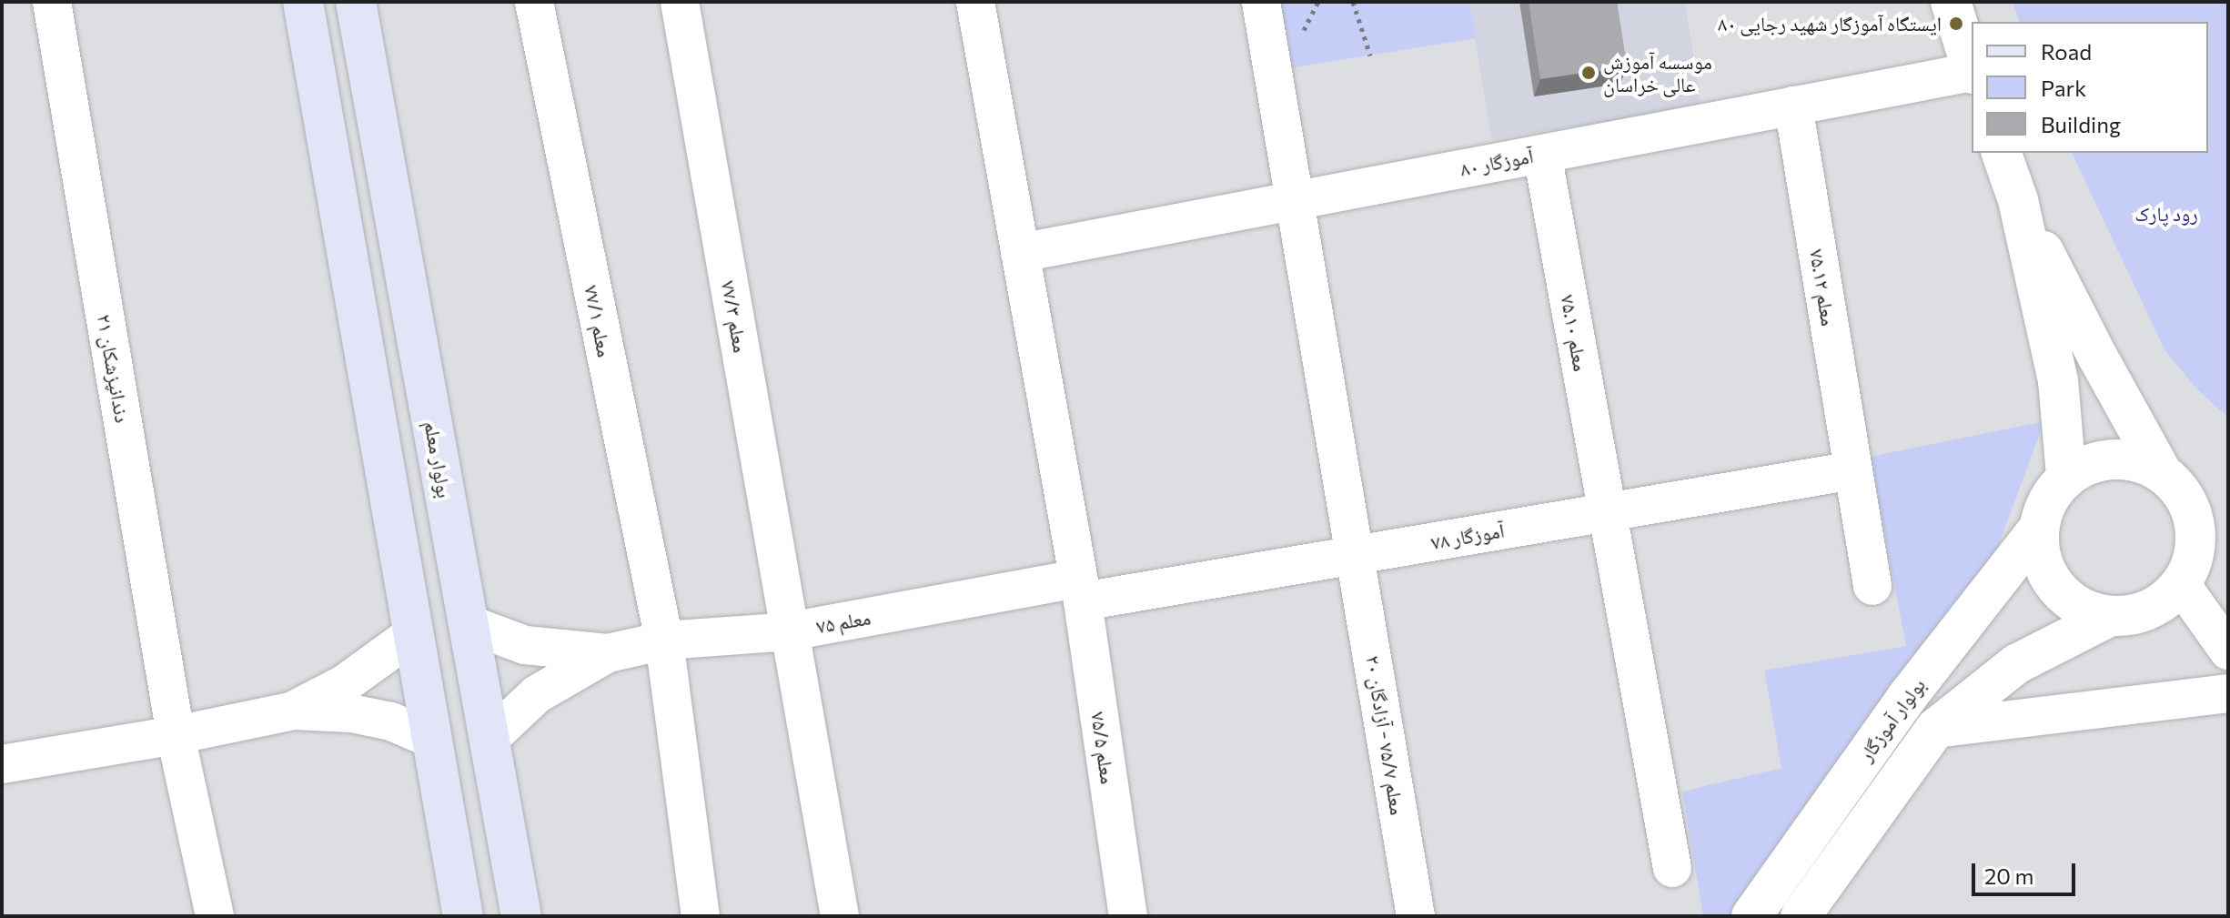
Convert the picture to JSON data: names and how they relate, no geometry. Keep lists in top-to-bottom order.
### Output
{
  "streets": {
    "main road": ["بولوار معلم", "بولوار آموزگار"],
    "street": [
      "آموزگار ۸۰",
      "معلم ۷۵.۱۲",
      "معلم ۷۷/۳",
      "معلم ۷۷/۱",
      "معلم ۷۵.۱۰",
      "دندانپزشکان ۲۱",
      "آموزگار ۷۸",
      "معلم ۷۵",
      "معلم ۷۵/۷ - آزادگان ۲۰",
      "معلم ۷۵/۵"
    ]
  },
  "crossings": [
    ["آموزگار ۸۰", "معلم ۷۵.۱۲"],
    ["آموزگار ۸۰", "معلم ۷۵.۱۰"],
    ["آموزگار ۸۰", "معلم ۷۵/۷ - آزادگان ۲۰"],
    ["آموزگار ۸۰", "معلم ۷۵/۵"],
    ["معلم ۷۵.۱۲", "آموزگار ۷۸"],
    ["معلم ۷۷/۳", "معلم ۷۵"],
    ["معلم ۷۷/۱", "معلم ۷۵"],
    ["معلم ۷۵.۱۰", "آموزگار ۷۸"],
    ["آموزگار ۷۸", "معلم ۷۵"],
    ["آموزگار ۷۸", "معلم ۷۵/۷ - آزادگان ۲۰"],
    ["آموزگار ۷۸", "معلم ۷۵/۵"],
    ["معلم ۷۵", "معلم ۷۵/۵"]
  ],
  "parks": ["رود پارک"],
  "places": ["ایستگاه آموزگار شهید رجایی ۸۰", "موسسه آموزش عالی خراسان"],
  "legend": ["Road", "Park", "Building"],
  "scale_bar": "20 m"
}
